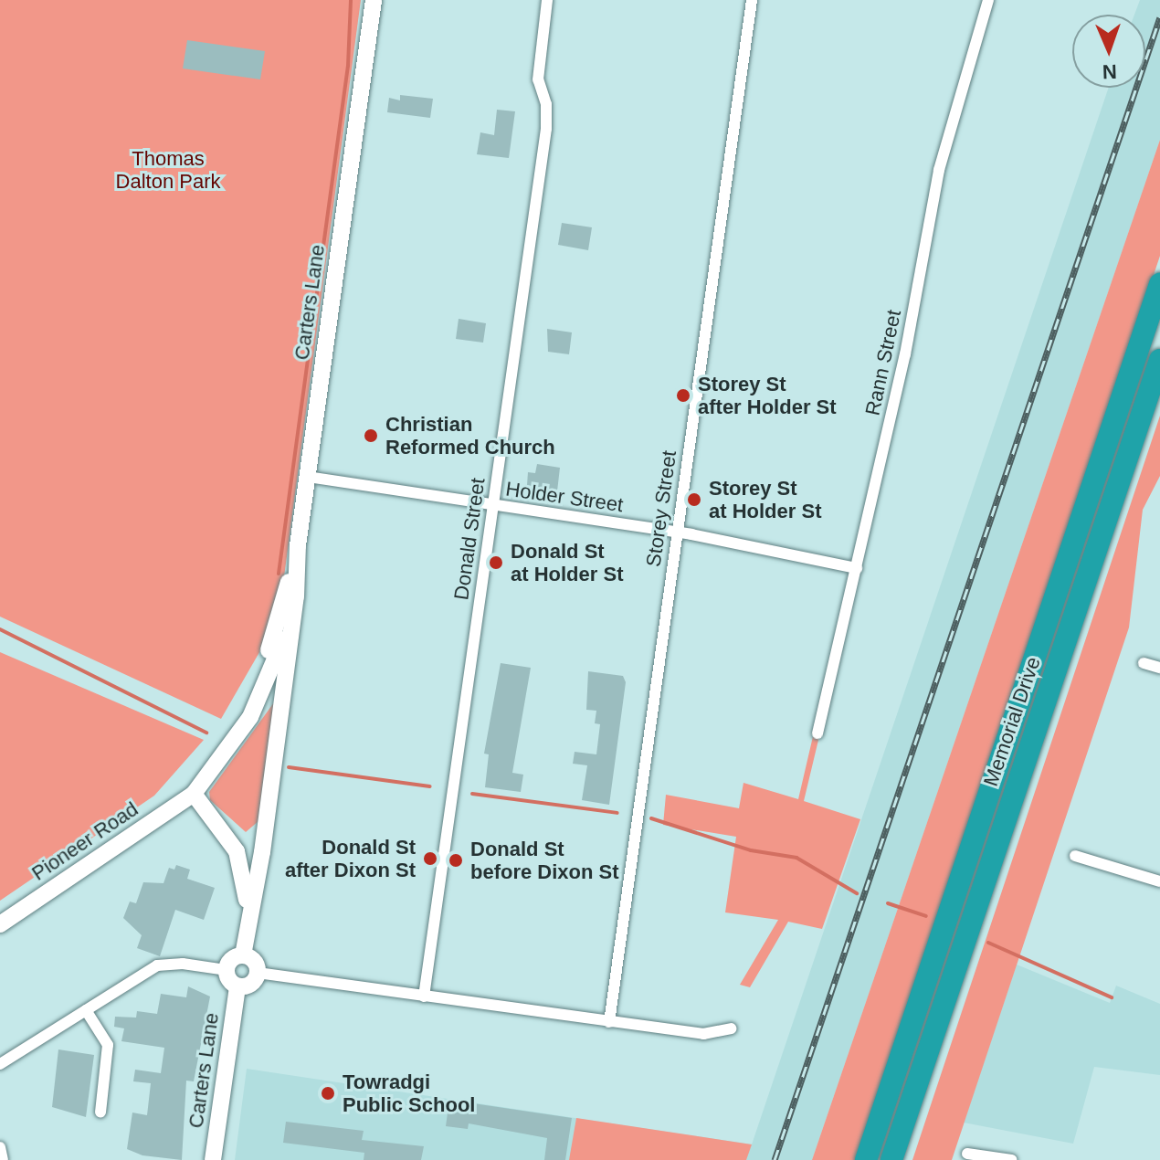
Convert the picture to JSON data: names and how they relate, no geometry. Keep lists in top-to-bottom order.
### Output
{
  "streets": {
    "highway": ["Memorial Drive"],
    "main road": ["Carters Lane", "Pioneer Road"],
    "street": [
      "Rann Street",
      "Holder Street",
      "Storey Street",
      "Donald Street"
    ]
  },
  "crossings": [
    ["Carters Lane", "Holder Street"],
    ["Carters Lane", "Pioneer Road"],
    ["Rann Street", "Holder Street"],
    ["Holder Street", "Storey Street"],
    ["Holder Street", "Donald Street"]
  ],
  "parks": ["Thomas Dalton Park"],
  "places": [
    "Storey St after Holder St",
    "Christian Reformed Church",
    "Storey St at Holder St",
    "Donald St at Holder St",
    "Donald St after Dixon St",
    "Donald St before Dixon St",
    "Towradgi Public School"
  ],
  "north": "bottom"
}
